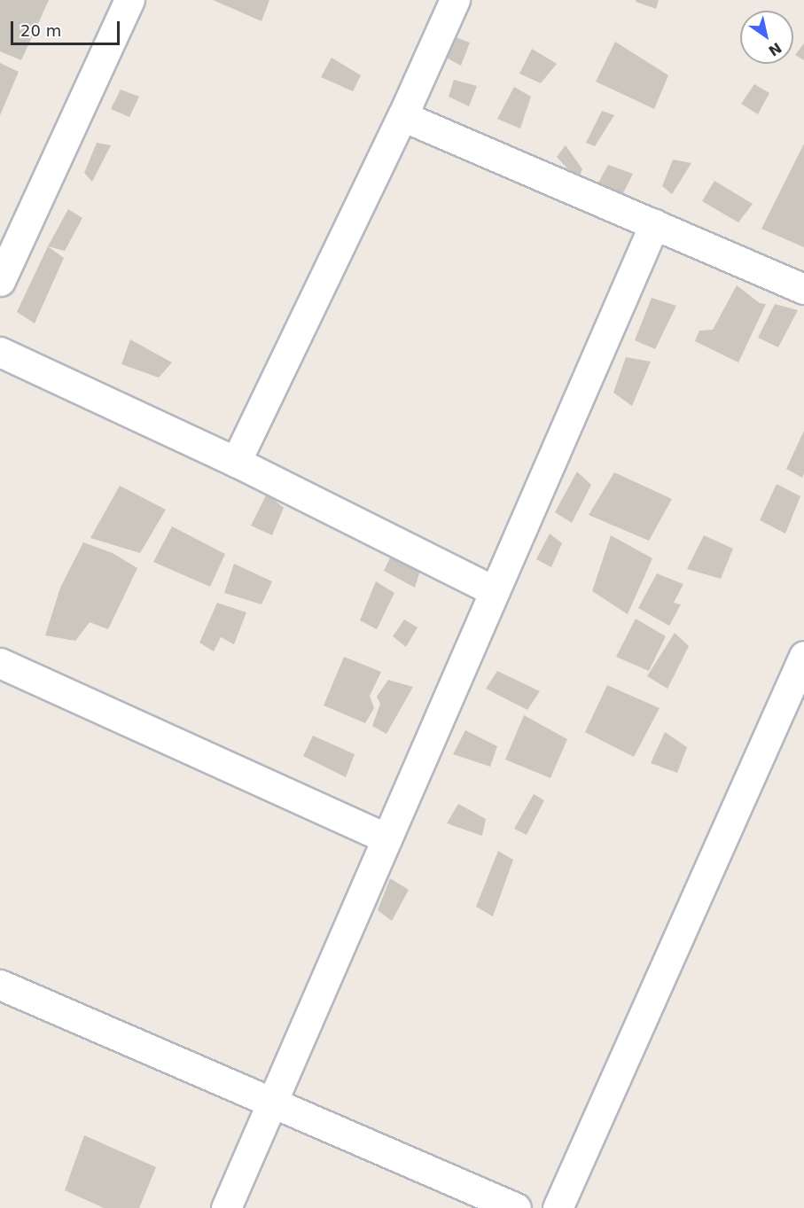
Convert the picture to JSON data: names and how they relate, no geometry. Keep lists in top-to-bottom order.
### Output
{
  "scale_bar": "20 m",
  "north": "bottom right"
}
